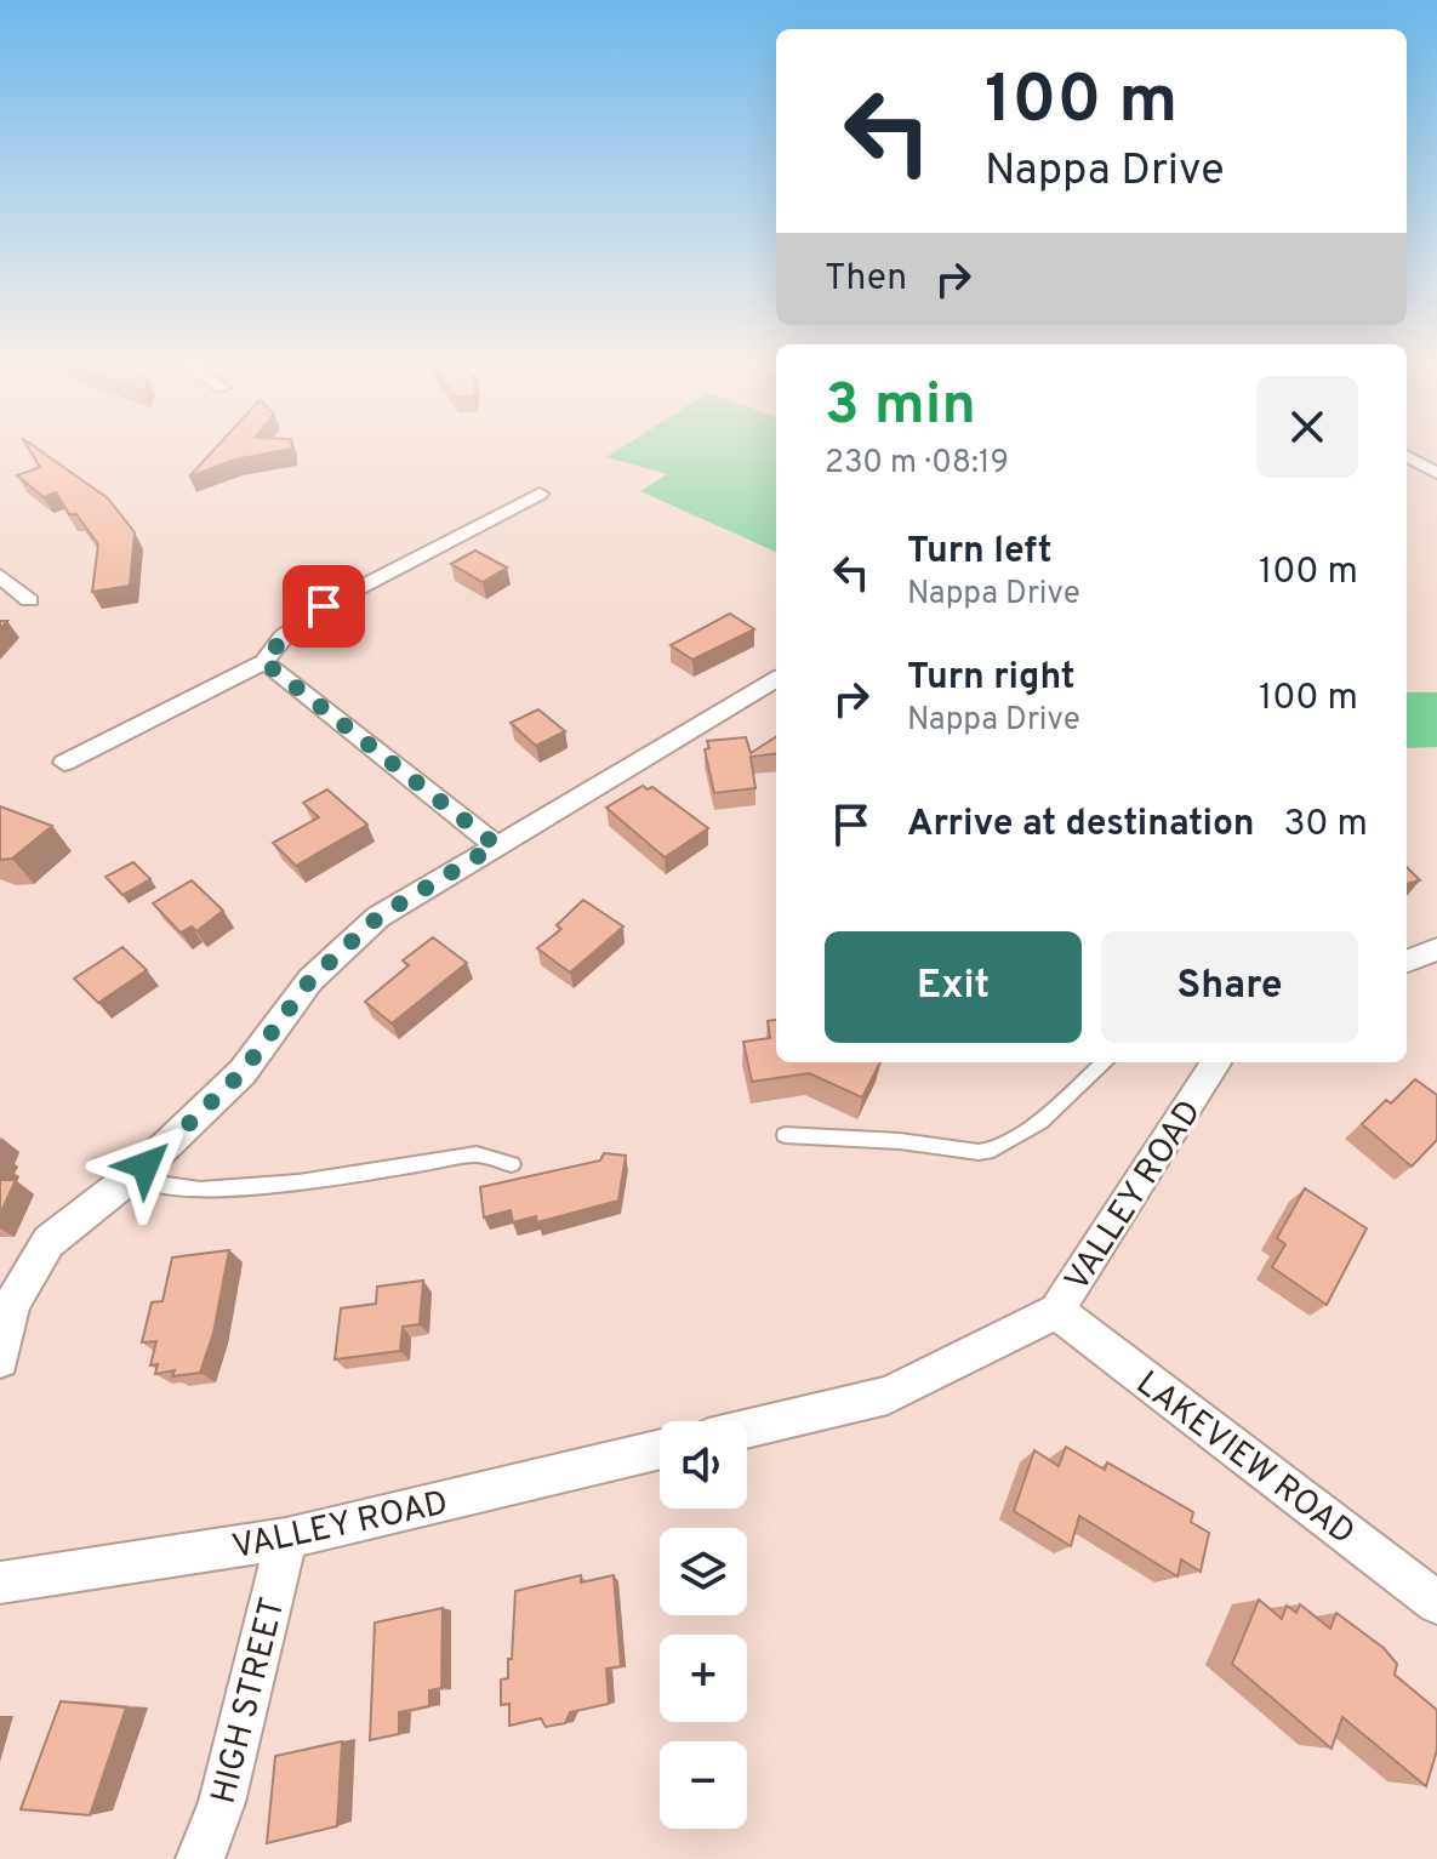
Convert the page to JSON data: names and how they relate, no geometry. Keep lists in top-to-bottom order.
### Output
{
  "streets": {
    "street": ["VALLEY ROAD", "LAKEVIEW ROAD", "HIGH STREET"]
  },
  "crossings": [
    ["VALLEY ROAD", "LAKEVIEW ROAD"],
    ["VALLEY ROAD", "HIGH STREET"]
  ],
  "page": {
    "turn": ["100 m", "Nappa Drive"],
    "then": "Then",
    "heading": ["3 min", "230 m · 08:19"],
    "list": [
      {
        "name": "Turn left",
        "note": "Nappa Drive",
        "value": "100 m"
      },
      {
        "name": "Turn right",
        "note": "Nappa Drive",
        "value": "100 m"
      },
      {
        "name": "Arrive at destination",
        "value": "30 m"
      }
    ],
    "buttons": ["Exit", "Share"],
    "map_buttons": ["+", "−"]
  }
}
